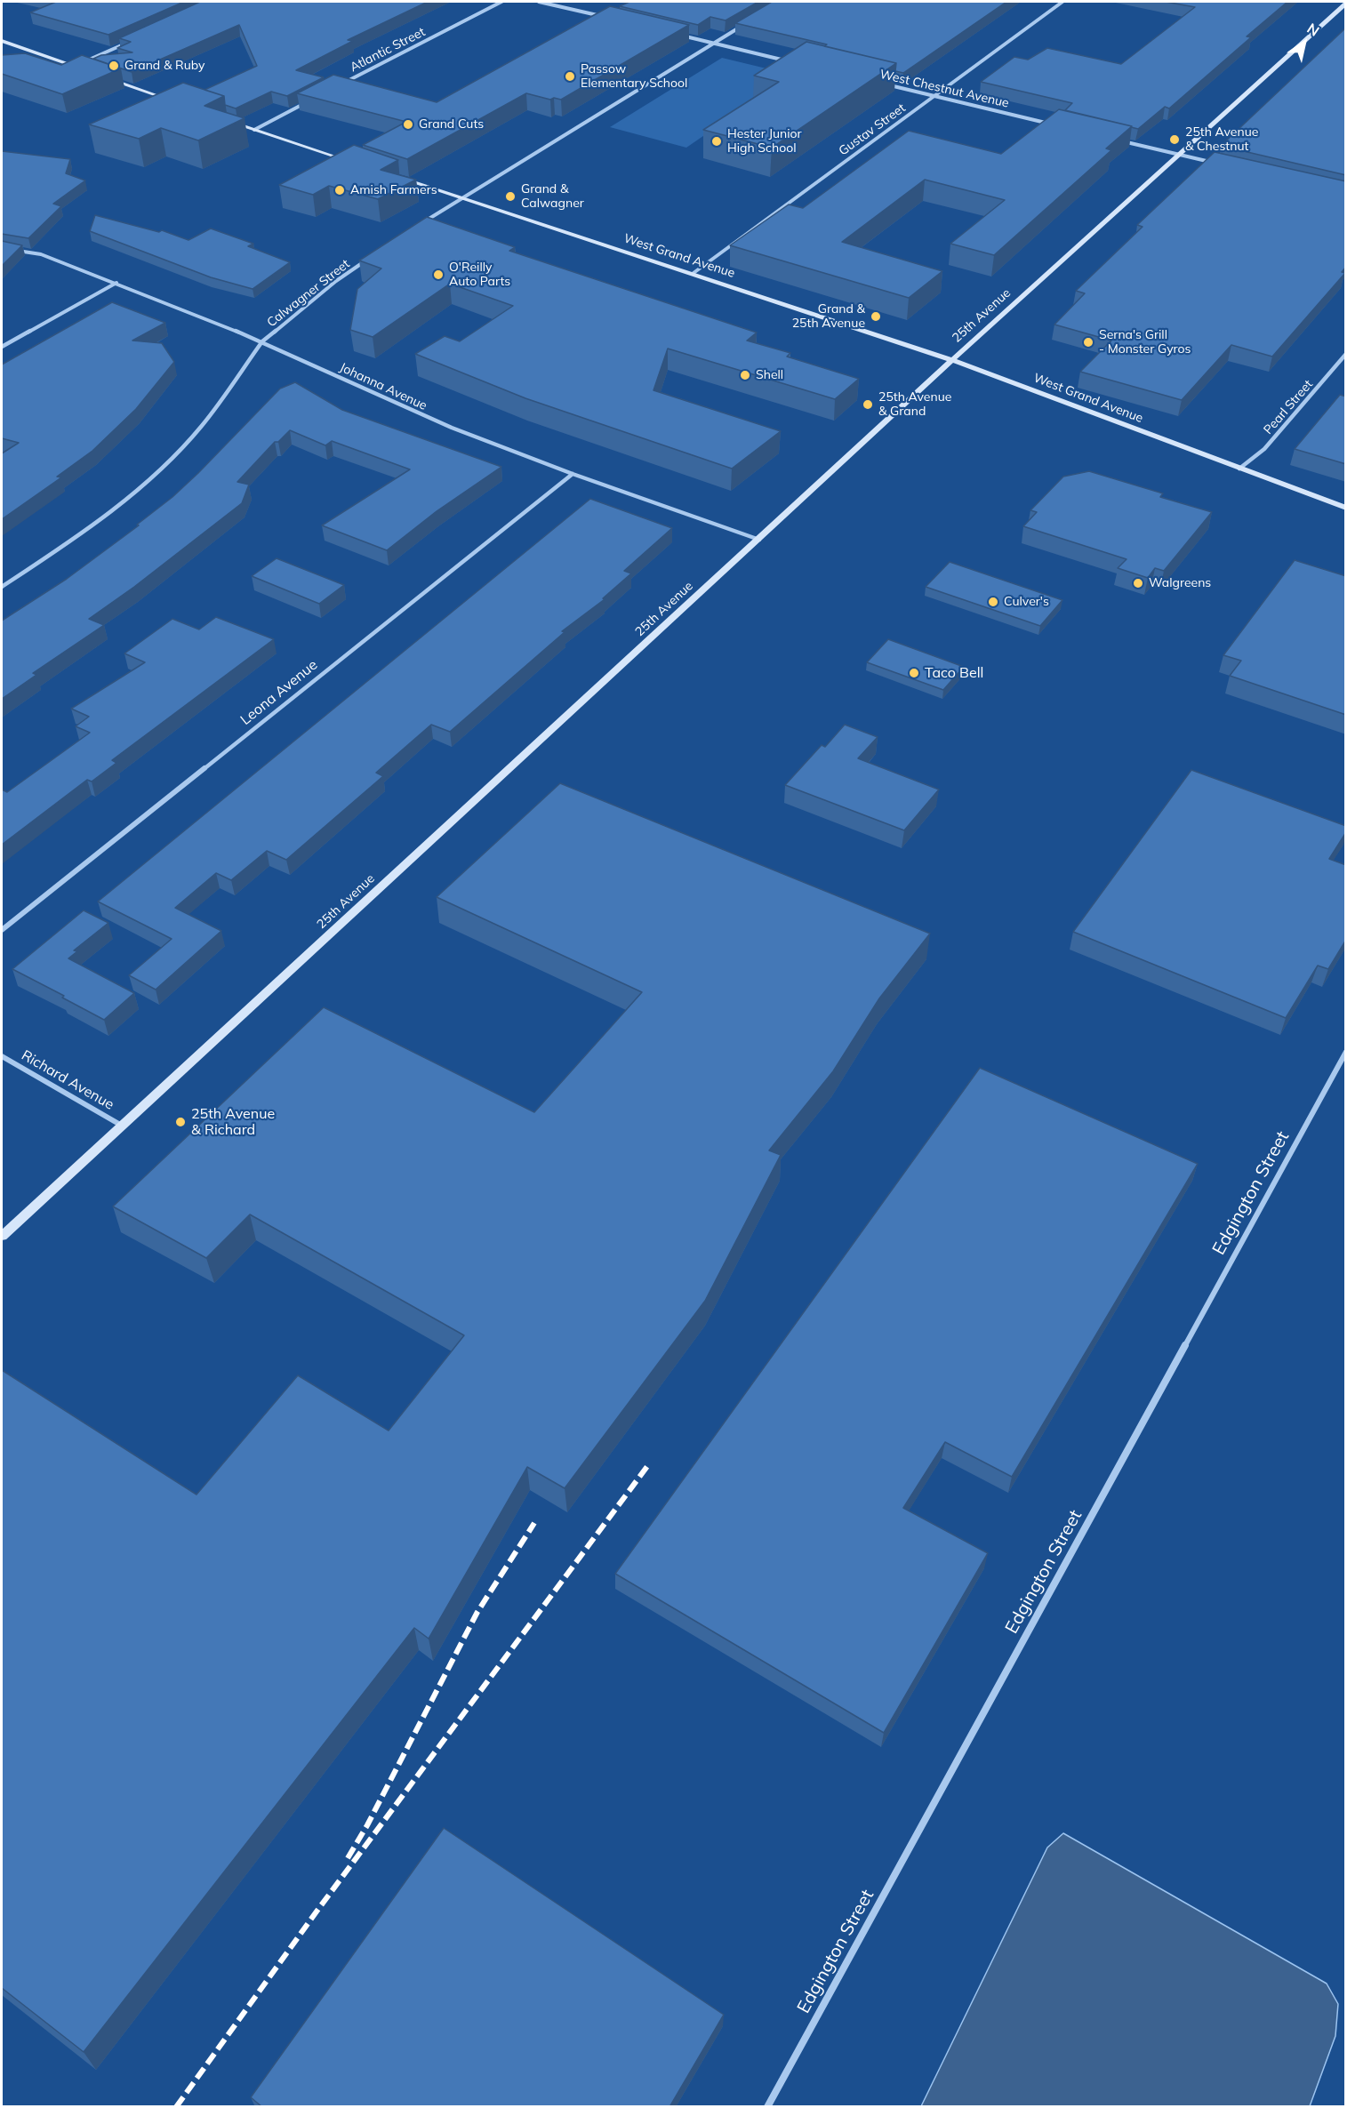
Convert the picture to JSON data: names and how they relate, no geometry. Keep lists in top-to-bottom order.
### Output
{
  "streets": {
    "main road": ["West Grand Avenue", "25th Avenue"],
    "street": [
      "Atlantic Street",
      "West Chestnut Avenue",
      "Gustav Street",
      "Calwagner Street",
      "Johanna Avenue",
      "Pearl Street",
      "Leona Avenue",
      "Richard Avenue",
      "Edgington Street"
    ]
  },
  "crossings": [
    ["West Chestnut Avenue", "Gustav Street"],
    ["Gustav Street", "West Grand Avenue"],
    ["West Grand Avenue", "25th Avenue"],
    ["West Grand Avenue", "Pearl Street"],
    ["Calwagner Street", "Johanna Avenue"],
    ["25th Avenue", "Johanna Avenue"],
    ["25th Avenue", "Richard Avenue"],
    ["Johanna Avenue", "Leona Avenue"]
  ],
  "places": [
    "Grand & Ruby",
    "Passow Elementary School",
    "Grand Cuts",
    "25th Avenue & Chestnut",
    "Hester Junior High School",
    "Amish Farmers",
    "Grand & Calwagner",
    "O'Reilly Auto Parts",
    "Grand & 25th Avenue",
    "Serna's Grill - Monster Gyros",
    "Shell",
    "25th Avenue & Grand",
    "Walgreens",
    "Culver's",
    "Taco Bell",
    "25th Avenue & Richard"
  ],
  "north": "top right"
}
